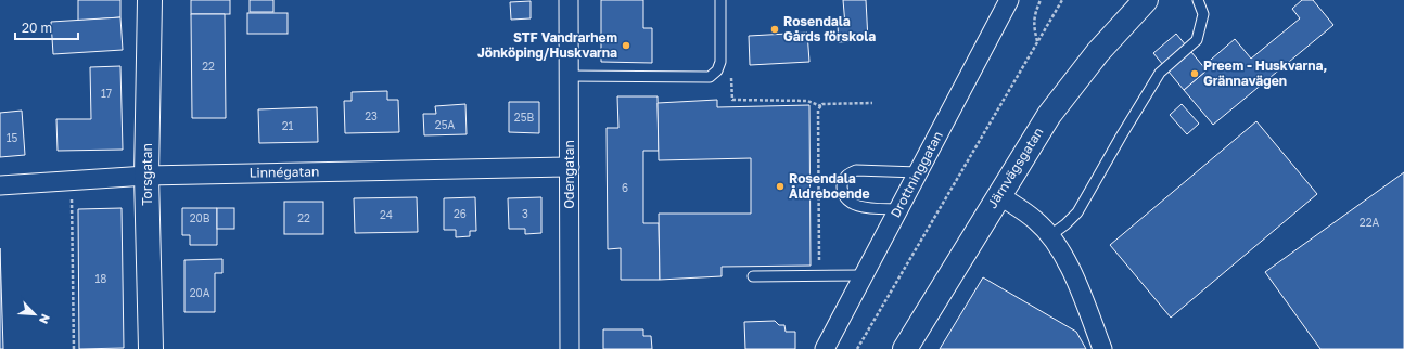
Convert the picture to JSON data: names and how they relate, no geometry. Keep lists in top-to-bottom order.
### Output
{
  "streets": {
    "street": [
      "Järnvägsgatan",
      "Linnégatan",
      "Torsgatan",
      "Odengatan",
      "Drottninggatan"
    ]
  },
  "crossings": [
    ["Linnégatan", "Torsgatan"],
    ["Linnégatan", "Odengatan"]
  ],
  "places": [
    "Rosendala Gårds förskola",
    "STF Vandrarhem Jönköping/Huskvarna",
    "Preem - Huskvarna, Grännavägen",
    "Rosendala Åldreboende"
  ],
  "house_numbers": [
    "22",
    "17",
    "23",
    "25B",
    "25A",
    "21",
    "15",
    "6",
    "26",
    "3",
    "24",
    "20B",
    "22",
    "22A",
    "18",
    "20A"
  ],
  "scale_bar": "20 m",
  "north": "bottom right"
}
